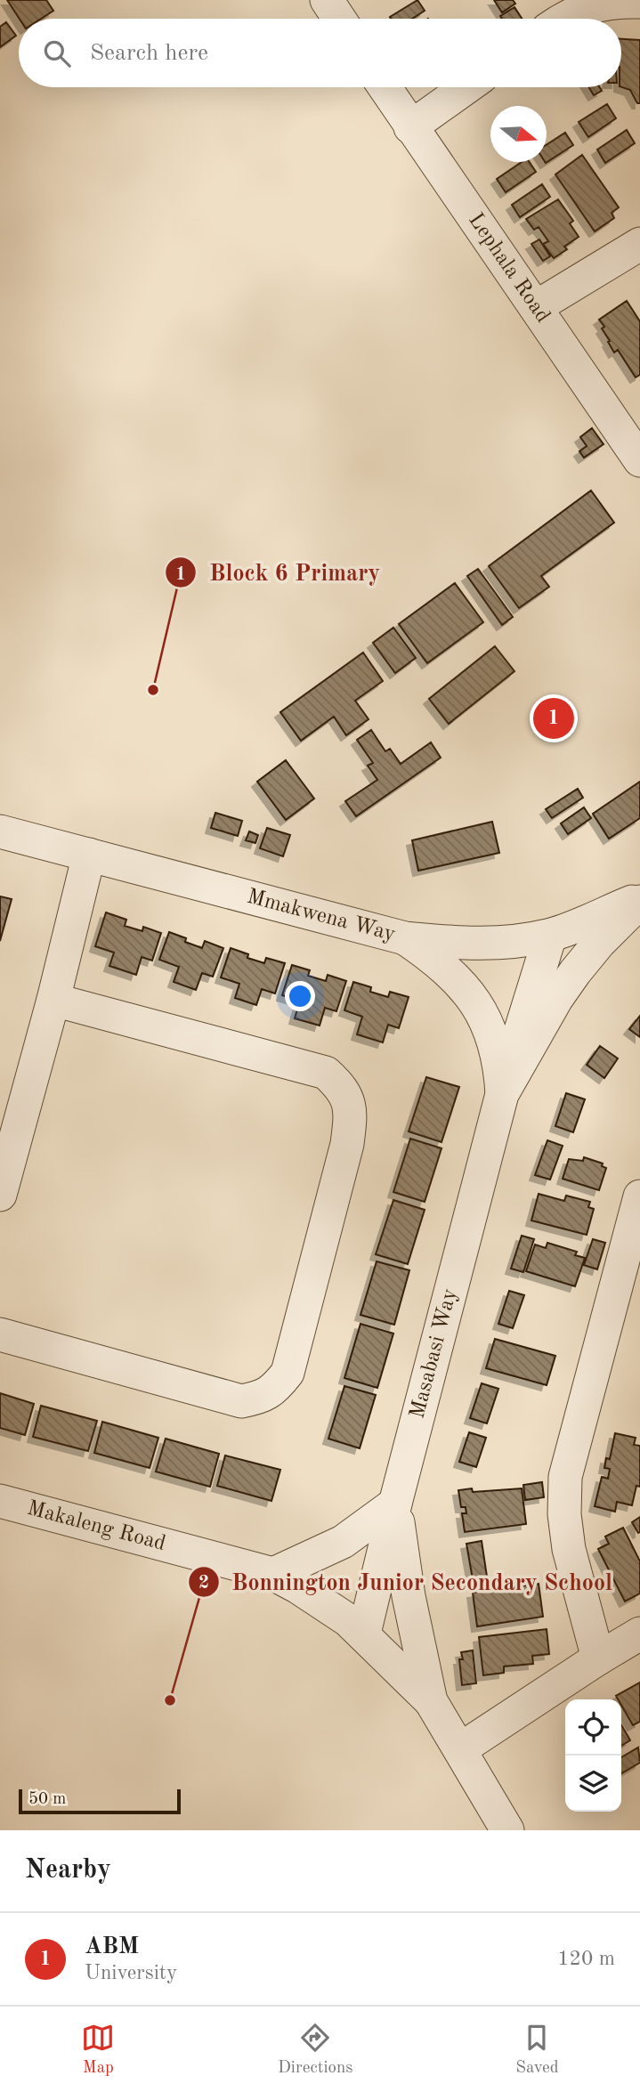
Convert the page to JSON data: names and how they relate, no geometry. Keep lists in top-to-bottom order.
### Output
{
  "streets": {
    "street": [
      "Lephala Road",
      "Mmakwena Way",
      "Masabasi Way",
      "Makaleng Road"
    ]
  },
  "crossings": [
    ["Mmakwena Way", "Masabasi Way"],
    ["Masabasi Way", "Makaleng Road"]
  ],
  "places": ["Block 6 Primary", "Bonnington Junior Secondary School"],
  "scale_bar": "50 m",
  "north": "right",
  "page": {
    "search": "Search here",
    "pins": "1",
    "scale": "50 m",
    "heading": "Nearby",
    "list": [
      {
        "mark": "1",
        "name": "ABM",
        "note": "University",
        "value": "120 m"
      }
    ],
    "nav": ["Map", "Directions", "Saved"]
  }
}
